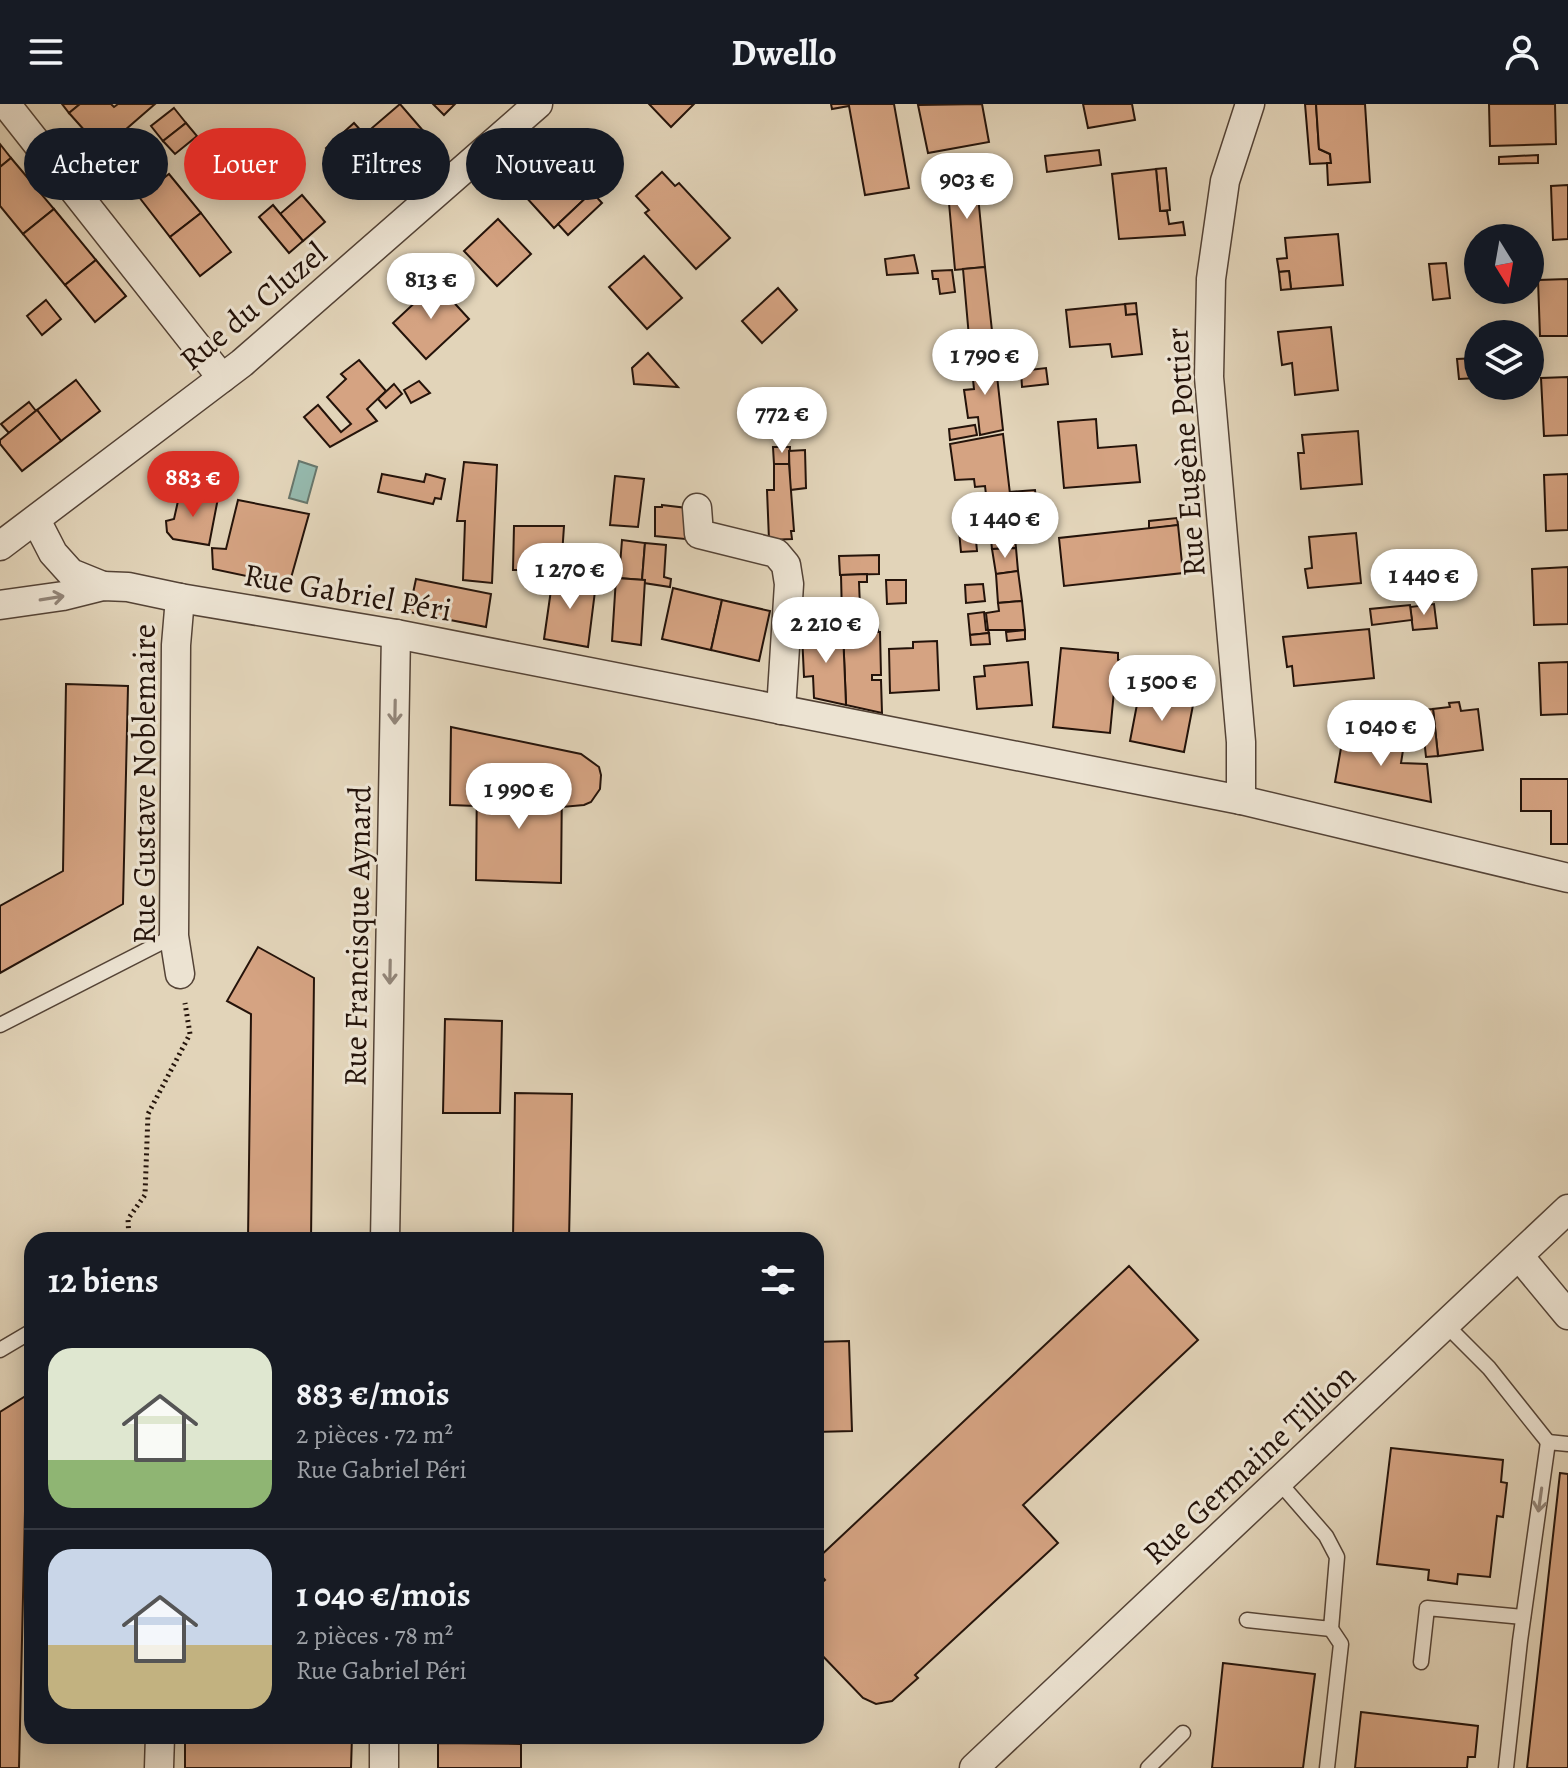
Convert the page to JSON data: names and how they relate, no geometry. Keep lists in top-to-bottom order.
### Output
{
  "streets": {
    "street": [
      "Rue du Cluzel",
      "Rue Eugène Pottier",
      "Rue Gabriel Péri",
      "Rue Gustave Noblemaire",
      "Rue Francisque Aynard",
      "Rue Germaine Tillion"
    ]
  },
  "crossings": [
    ["Rue du Cluzel", "Rue Gabriel Péri"],
    ["Rue Eugène Pottier", "Rue Gabriel Péri"],
    ["Rue Gabriel Péri", "Rue Gustave Noblemaire"],
    ["Rue Gabriel Péri", "Rue Francisque Aynard"]
  ],
  "one_way": ["Rue Francisque Aynard"],
  "north": "bottom",
  "page": {
    "header": "Dwello",
    "chip": [
      "Acheter",
      "Louer",
      "Filtres",
      "Nouveau"
    ],
    "price": [
      "903 €",
      "813 €",
      "1 790 €",
      "772 €",
      "883 €",
      "1 440 €",
      "1 270 €",
      "1 440 €",
      "2 210 €",
      "1 500 €",
      "1 040 €",
      "1 990 €"
    ],
    "heading": "12 biens",
    "list": [
      {
        "name": "883 €/mois",
        "note": "2 pièces · 72 m² · Rue Gabriel Péri"
      },
      {
        "name": "1 040 €/mois",
        "note": "2 pièces · 78 m² · Rue Gabriel Péri"
      }
    ]
  }
}
